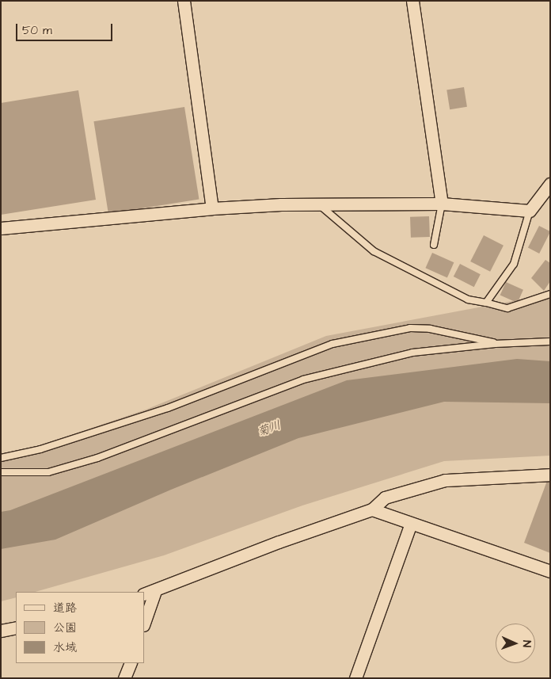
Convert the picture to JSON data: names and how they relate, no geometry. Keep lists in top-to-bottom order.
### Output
{
  "water": ["菊川"],
  "legend": ["道路", "公園", "水域"],
  "scale_bar": "50 m",
  "north": "right"
}
